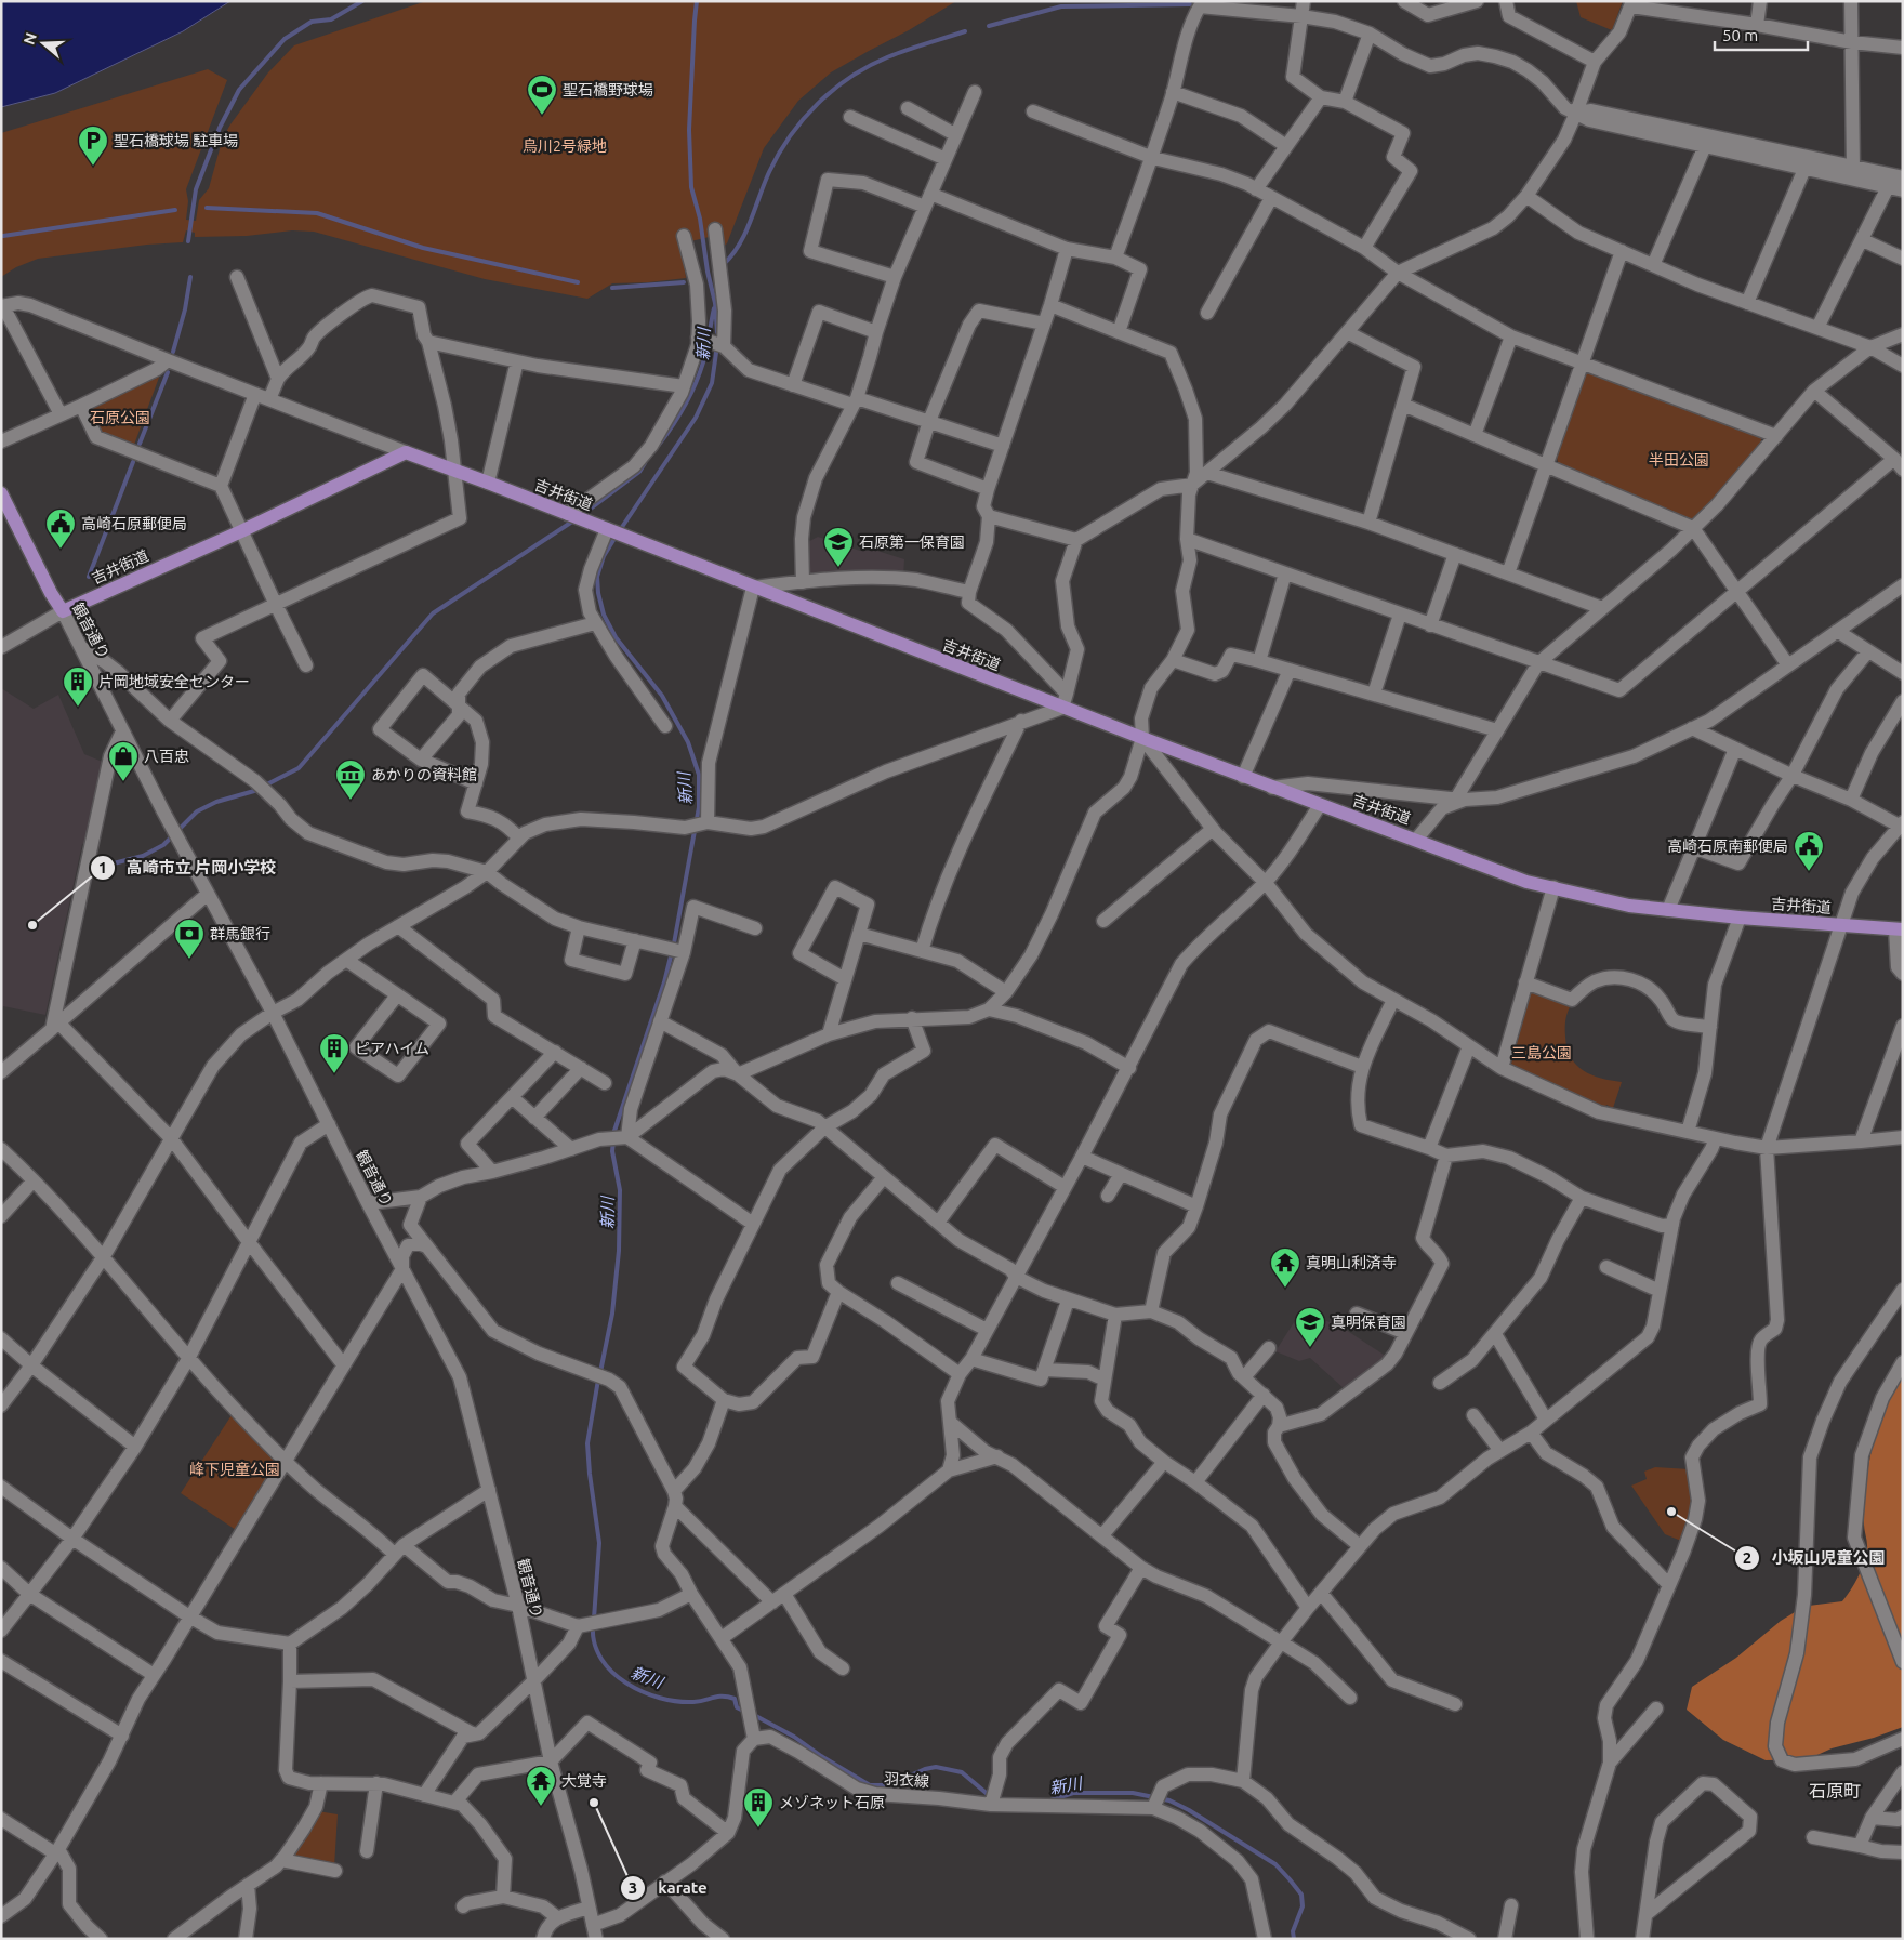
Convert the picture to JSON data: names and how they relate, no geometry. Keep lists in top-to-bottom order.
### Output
{
  "streets": {
    "main road": ["吉井街道", "観音通り"],
    "street": ["羽衣線"]
  },
  "crossings": [
    ["吉井街道", "観音通り"]
  ],
  "districts": ["石原町"],
  "water": ["新川"],
  "parks": [
    "烏川2号緑地",
    "石原公園",
    "半田公園",
    "三島公園",
    "峰下児童公園"
  ],
  "places": {
    "sports": ["聖石橋野球場"],
    "parking": ["聖石橋球場 駐車場"],
    "public building": ["高崎石原郵便局", "高崎石原南郵便局"],
    "school or university": ["石原第一保育園", "真明保育園"],
    "building": ["片岡地域安全センター", "ピアハイム", "メゾネット石原"],
    "shop": ["八百忠"],
    "museum": ["あかりの資料館"],
    "other": ["高崎市立 片岡小学校", "小坂山児童公園", "karate"],
    "bank": ["群馬銀行"],
    "temple": ["真明山利済寺", "大覚寺"]
  },
  "scale_bar": "50 m",
  "north": "left"
}
